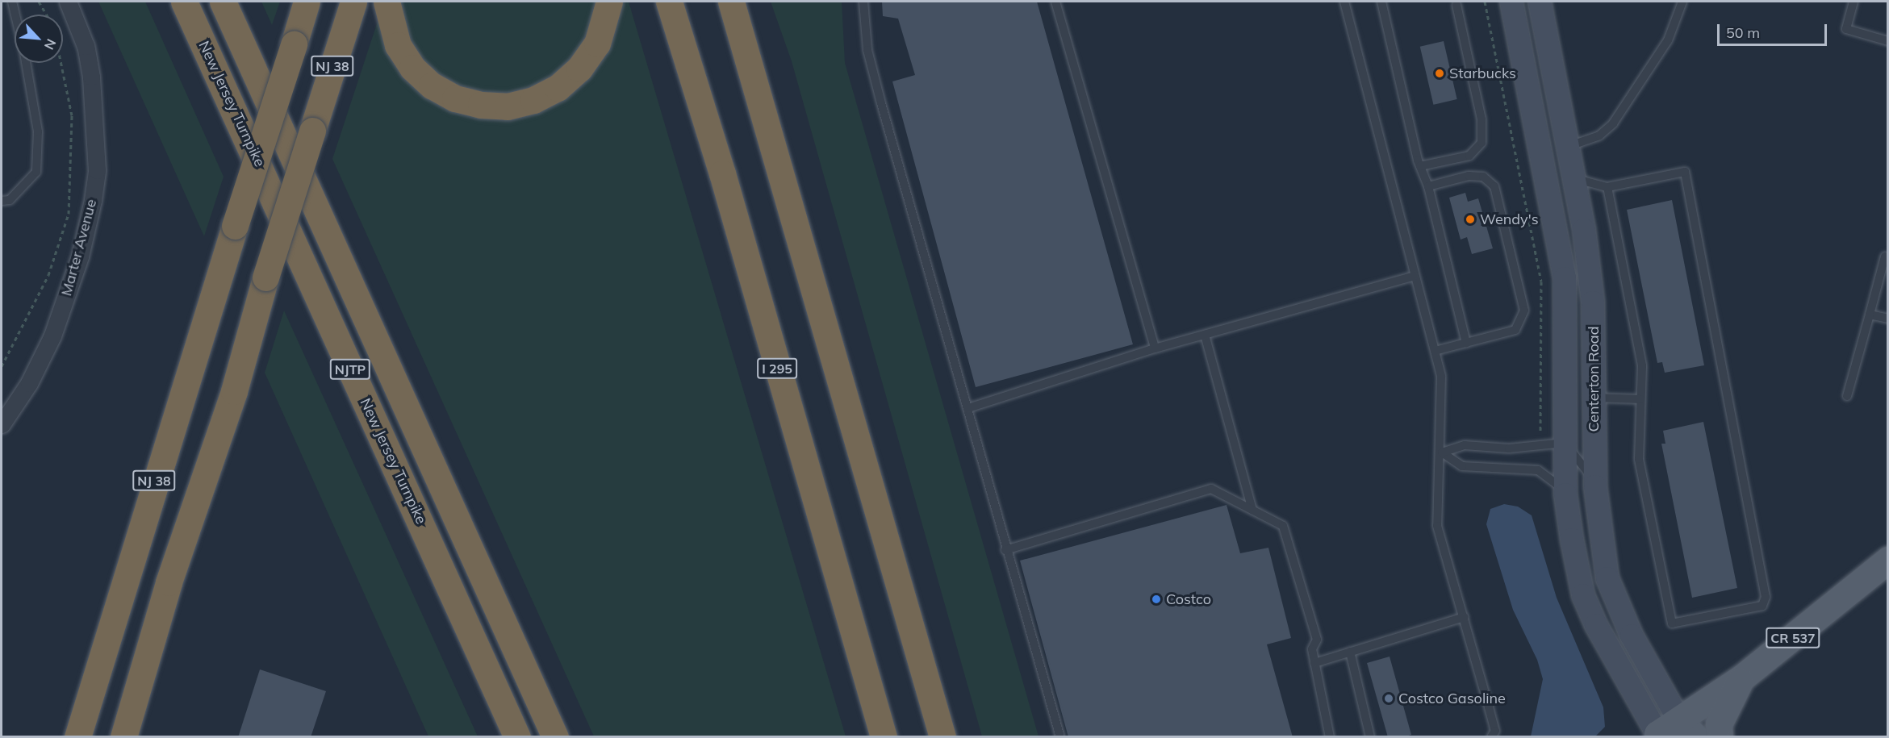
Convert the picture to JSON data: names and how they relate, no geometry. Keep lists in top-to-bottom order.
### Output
{
  "streets": {
    "highway": [
      "NJ 38",
      "New Jersey Turnpike",
      "I 295",
      "NJTP"
    ],
    "main road": ["Centerton Road", "CR 537"],
    "street": ["Marter Avenue"]
  },
  "crossings": [
    ["Centerton Road", "CR 537"]
  ],
  "places": [
    "Starbucks",
    "Wendy's",
    "Costco",
    "Costco Gasoline"
  ],
  "scale_bar": "50 m",
  "north": "bottom right"
}
